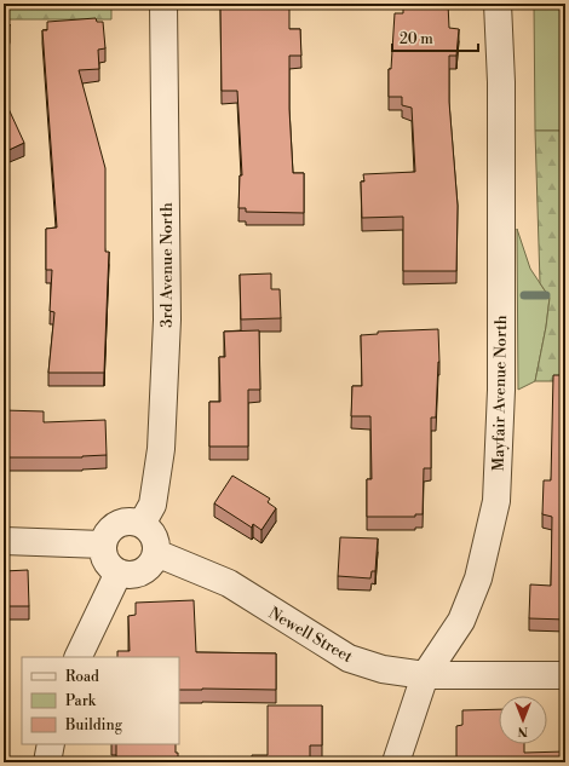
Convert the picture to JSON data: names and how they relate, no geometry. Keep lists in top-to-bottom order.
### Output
{
  "streets": {
    "street": ["3rd Avenue North", "Mayfair Avenue North", "Newell Street"]
  },
  "crossings": [
    ["3rd Avenue North", "Newell Street"],
    ["Mayfair Avenue North", "Newell Street"]
  ],
  "legend": ["Road", "Park", "Building"],
  "scale_bar": "20 m",
  "north": "bottom"
}
